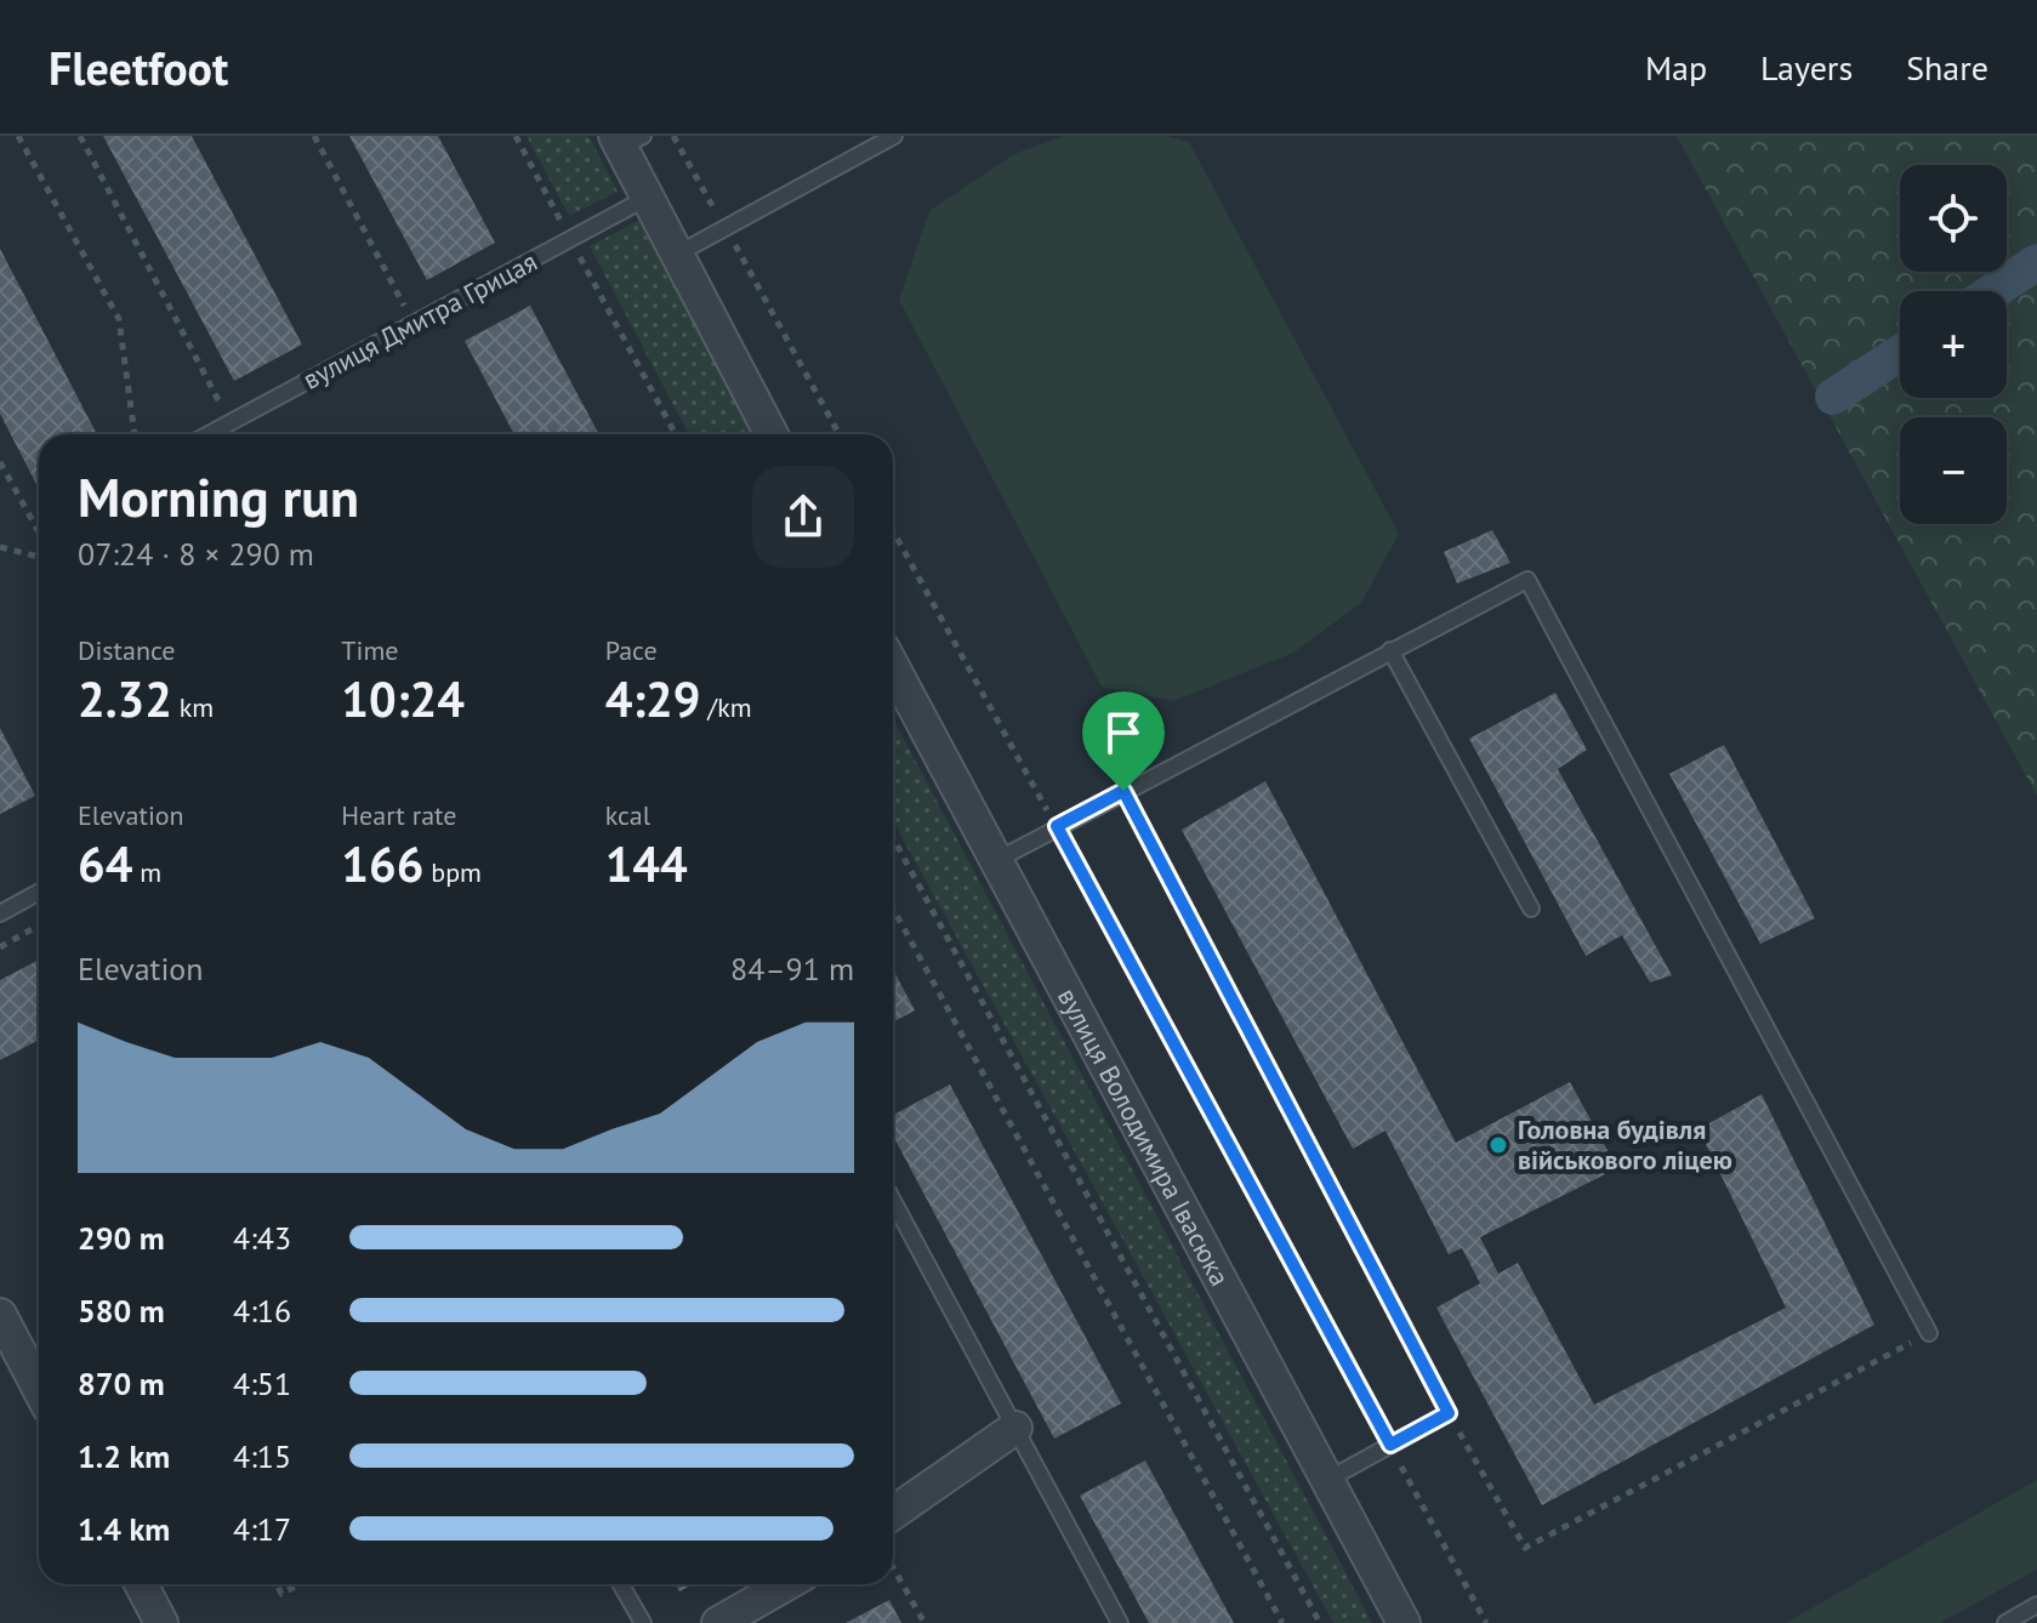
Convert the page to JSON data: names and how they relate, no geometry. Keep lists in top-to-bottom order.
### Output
{
  "streets": {
    "street": ["вулиця Володимира Івасюка"],
    "lane": ["вулиця Дмитра Грицая"]
  },
  "places": ["Головна будівля військового ліцею"],
  "page": {
    "header": "Fleetfoot",
    "nav": ["Map", "Layers", "Share"],
    "map_buttons": ["+", "−"],
    "heading": ["Morning run", "07:24 · 8 × 290 m"],
    "stats": [
      ["Distance", "2.32 km"],
      ["Time", "10:24"],
      ["Pace", "4:29 /km"],
      ["Elevation", "64 m"],
      ["Heart rate", "166 bpm"],
      ["kcal", "144"]
    ],
    "chart": ["Elevation", "84–91 m"],
    "list": [
      {
        "name": "290 m",
        "note": "4:43"
      },
      {
        "name": "580 m",
        "note": "4:16"
      },
      {
        "name": "870 m",
        "note": "4:51"
      },
      {
        "name": "1.2 km",
        "note": "4:15"
      },
      {
        "name": "1.4 km",
        "note": "4:17"
      }
    ]
  }
}
